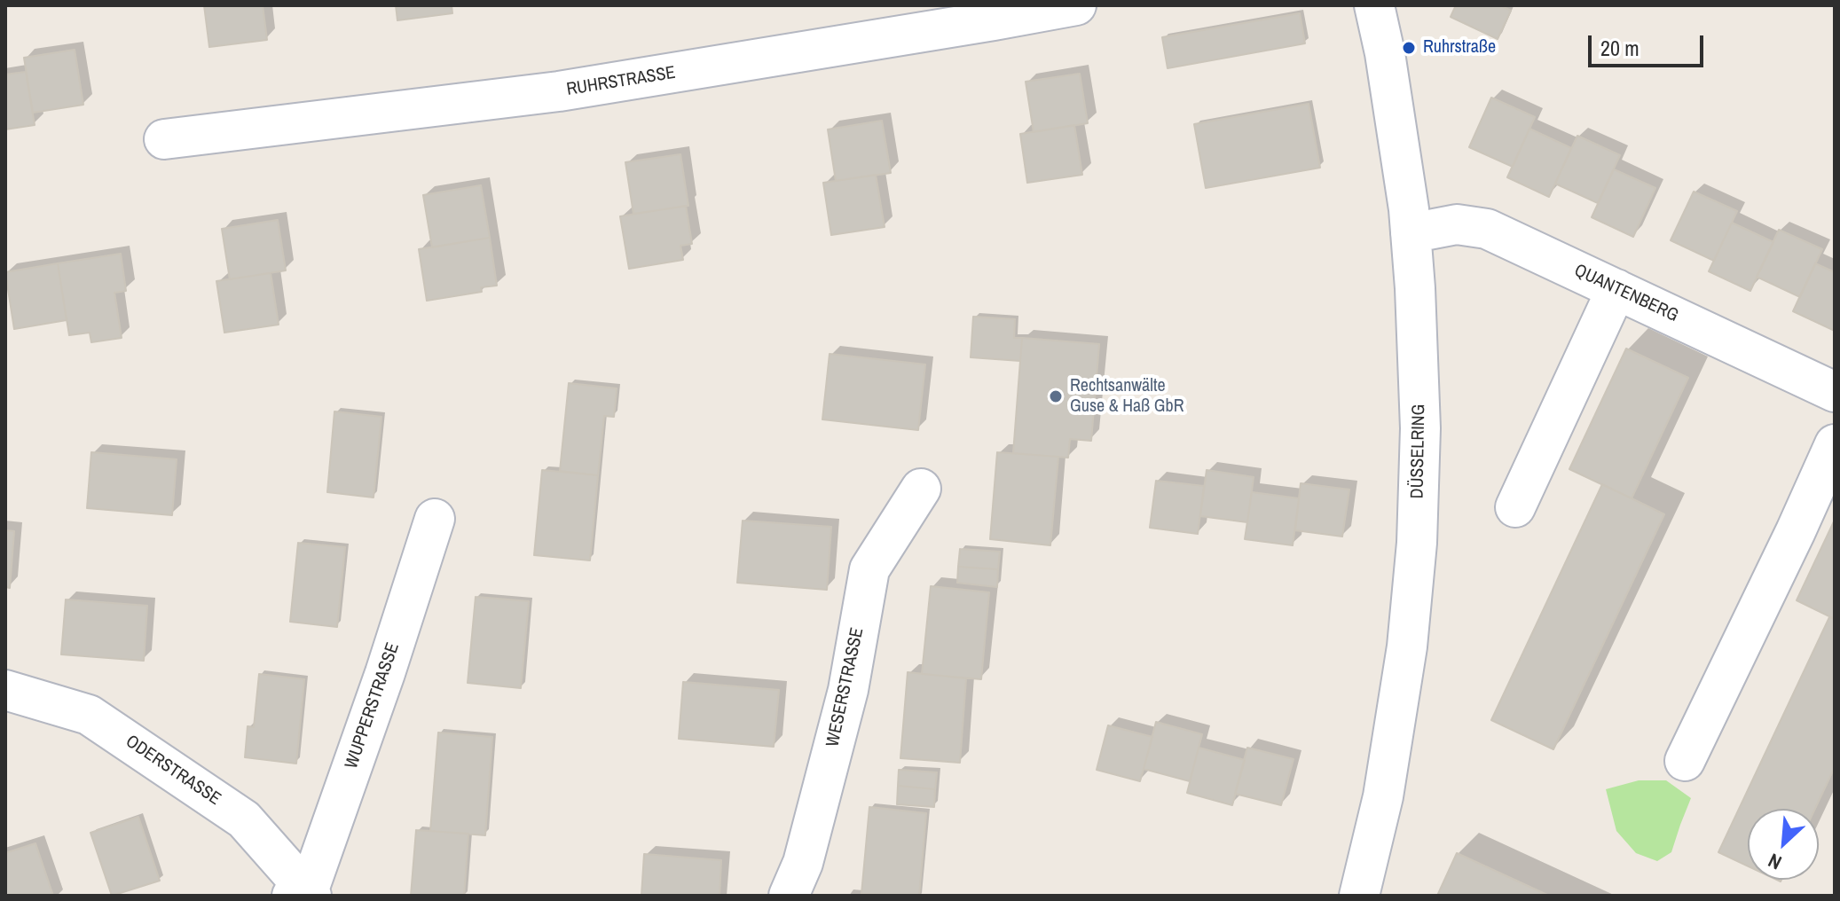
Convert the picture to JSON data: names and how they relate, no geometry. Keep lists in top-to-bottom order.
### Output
{
  "streets": {
    "street": [
      "RUHRSTRASSE",
      "QUANTENBERG",
      "DÜSSELRING",
      "WESERSTRASSE",
      "WUPPERSTRASSE",
      "ODERSTRASSE"
    ]
  },
  "crossings": [
    ["QUANTENBERG", "DÜSSELRING"],
    ["WUPPERSTRASSE", "ODERSTRASSE"]
  ],
  "places": ["Ruhrstraße", "Rechtsanwälte Guse & Haß GbR"],
  "scale_bar": "20 m",
  "north": "bottom left"
}
